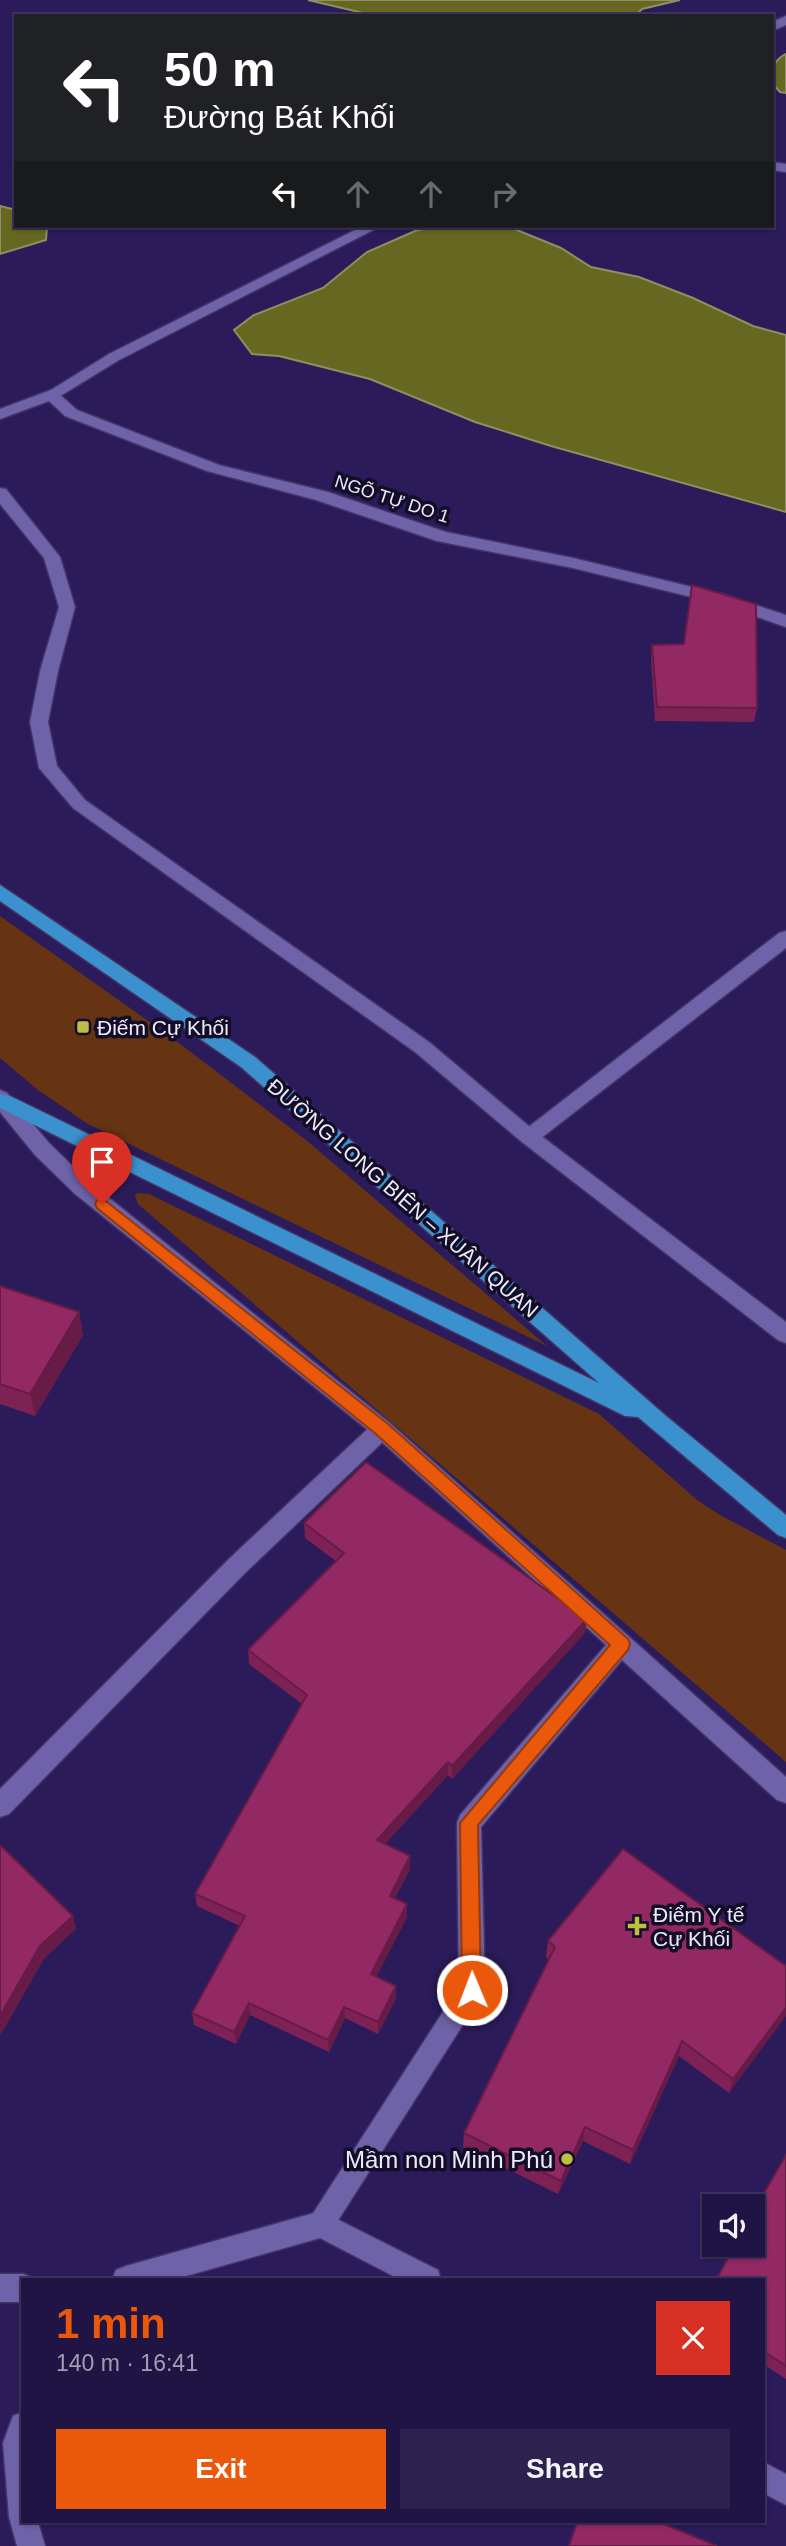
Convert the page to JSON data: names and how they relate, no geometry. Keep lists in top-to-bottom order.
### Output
{
  "streets": {
    "main road": ["ĐƯỜNG LONG BIÊN – XUÂN QUAN"],
    "street": ["NGÕ TỰ DO 1"]
  },
  "places": {
    "transit": ["Điếm Cự Khối"],
    "health": ["Điểm Y tế Cự Khối"],
    "other": ["Mầm non Minh Phú"]
  },
  "page": {
    "turn": ["50 m", "Đường Bát Khối"],
    "heading": ["1 min", "140 m · 16:41"],
    "buttons": ["Exit", "Share"]
  }
}
